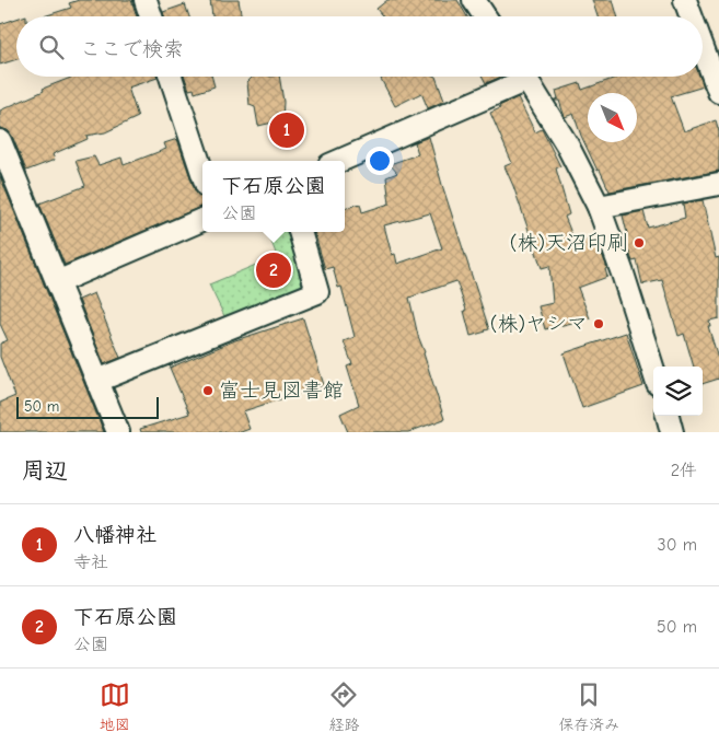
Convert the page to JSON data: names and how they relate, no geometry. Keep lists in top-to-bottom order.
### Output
{
  "places": ["(株)天沼印刷", "(株)ヤシマ", "富士見図書館"],
  "scale_bar": "50 m",
  "north": "bottom right",
  "page": {
    "search": "ここで検索",
    "pins": ["1", "2"],
    "popup": ["下石原公園", "公園"],
    "scale": "50 m",
    "heading": ["周辺", "2件"],
    "list": [
      {
        "mark": "1",
        "name": "八幡神社",
        "note": "寺社",
        "value": "30 m"
      },
      {
        "mark": "2",
        "name": "下石原公園",
        "note": "公園",
        "value": "50 m"
      }
    ],
    "nav": ["地図", "経路", "保存済み"]
  }
}
